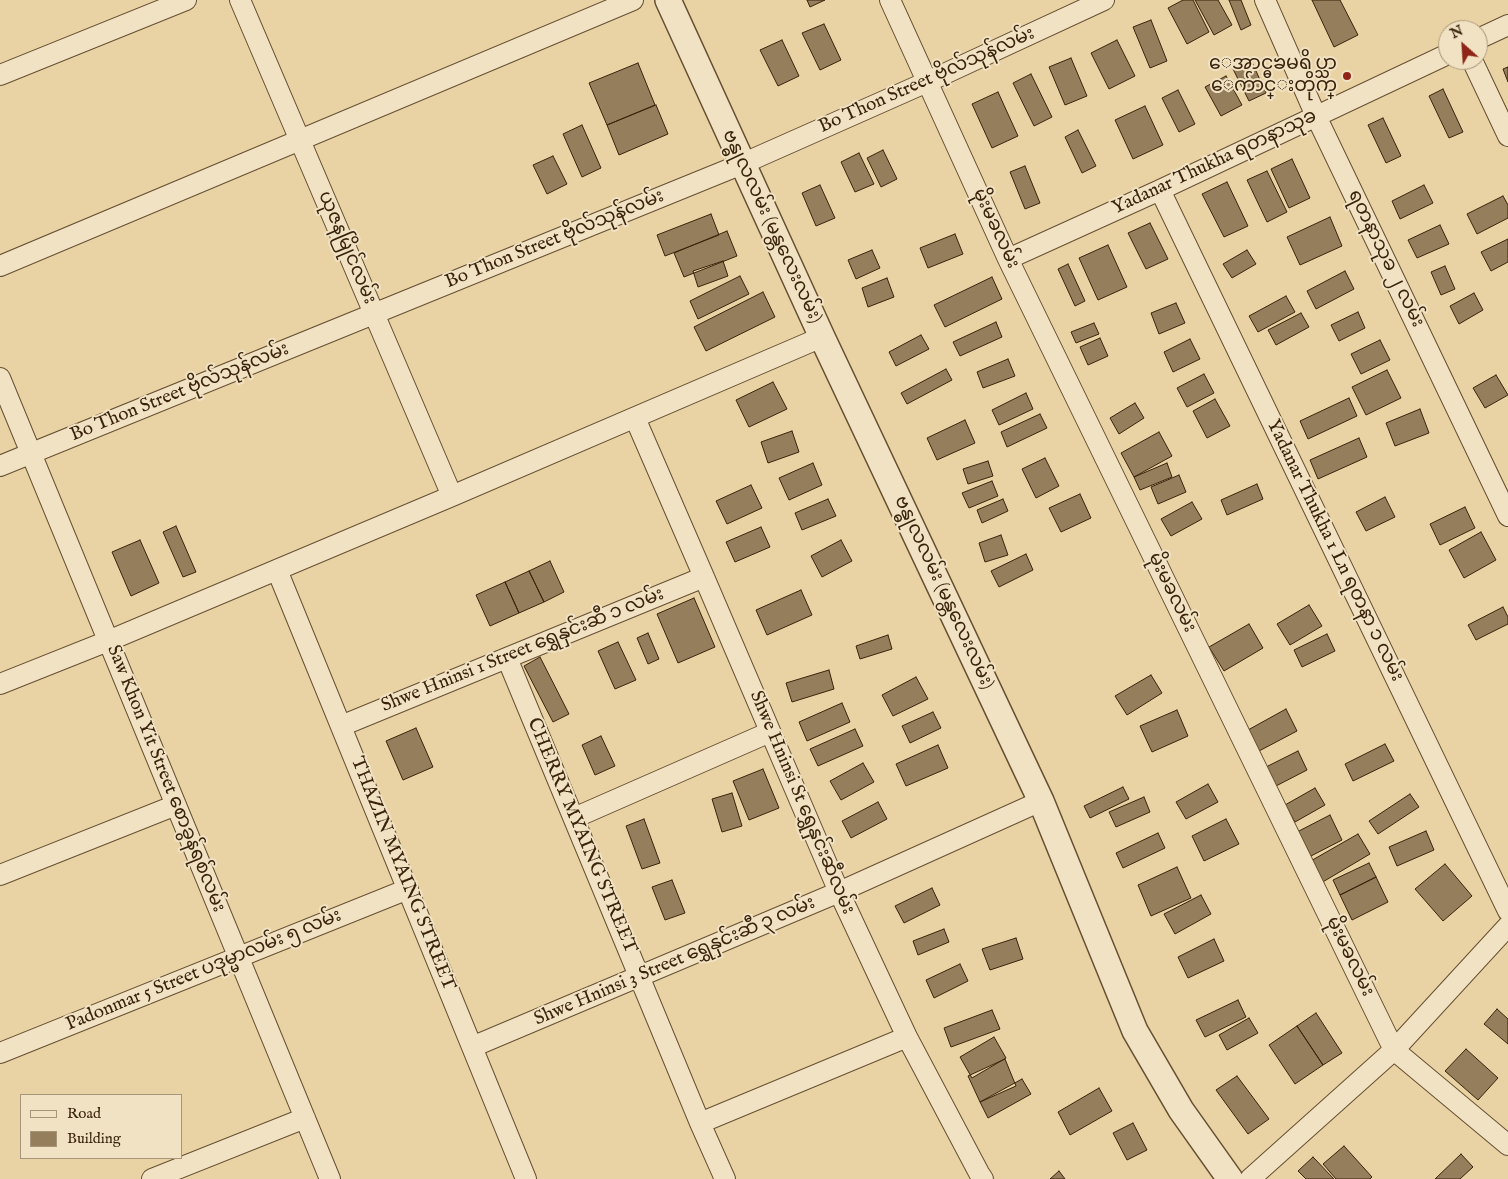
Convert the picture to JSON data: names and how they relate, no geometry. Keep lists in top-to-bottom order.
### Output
{
  "streets": {
    "street": [
      "Bo Thon Street ဗိုလ်သုန်လမ်း",
      "Yadanar Thukha ရတနာသုခ",
      "ဗန္ဓုလလမ်း (မန္တလေးလမ်း)",
      "မိုးမခလမ်း",
      "ယုဇနမြိုင်လမ်း",
      "ရတနာသုခ ၂ လမ်း",
      "Yadanar Thukha 1 Ln ရတနာ ၁ လမ်း",
      "Shwe Hninsi 1 Street ရွှေနှင်းဆီ ၁ လမ်း",
      "Saw Khon Yit Street စောခွန်ရစ်လမ်း",
      "Shwe Hninsi St ရွှေနှင်းဆီလမ်း",
      "CHERRY MYAING STREET",
      "THAZIN MYAING STREET",
      "Shwe Hninsi 3 Street ရွှေနှင်းဆီ ၃ လမ်း",
      "Padonmar 5 Street ပဒုမ္မာလမ်း ၅ လမ်း"
    ]
  },
  "crossings": [
    ["Bo Thon Street ဗိုလ်သုန်လမ်း", "ဗန္ဓုလလမ်း (မန္တလေးလမ်း)"],
    ["Bo Thon Street ဗိုလ်သုန်လမ်း", "မိုးမခလမ်း"],
    ["Bo Thon Street ဗိုလ်သုန်လမ်း", "ယုဇနမြိုင်လမ်း"],
    ["Bo Thon Street ဗိုလ်သုန်လမ်း", "Saw Khon Yit Street စောခွန်ရစ်လမ်း"],
    ["Yadanar Thukha ရတနာသုခ", "မိုးမခလမ်း"],
    ["Yadanar Thukha ရတနာသုခ", "ရတနာသုခ ၂ လမ်း"],
    ["Yadanar Thukha ရတနာသုခ", "Yadanar Thukha 1 Ln ရတနာ ၁ လမ်း"],
    ["ဗန္ဓုလလမ်း (မန္တလေးလမ်း)", "Shwe Hninsi 3 Street ရွှေနှင်းဆီ ၃ လမ်း"],
    ["Shwe Hninsi 1 Street ရွှေနှင်းဆီ ၁ လမ်း", "Shwe Hninsi St ရွှေနှင်းဆီလမ်း"],
    ["Shwe Hninsi 1 Street ရွှေနှင်းဆီ ၁ လမ်း", "CHERRY MYAING STREET"],
    ["Shwe Hninsi 1 Street ရွှေနှင်းဆီ ၁ လမ်း", "THAZIN MYAING STREET"],
    ["Saw Khon Yit Street စောခွန်ရစ်လမ်း", "Padonmar 5 Street ပဒုမ္မာလမ်း ၅ လမ်း"],
    ["Shwe Hninsi St ရွှေနှင်းဆီလမ်း", "Shwe Hninsi 3 Street ရွှေနှင်းဆီ ၃ လမ်း"],
    ["CHERRY MYAING STREET", "Shwe Hninsi 3 Street ရွှေနှင်းဆီ ၃ လမ်း"],
    ["THAZIN MYAING STREET", "Shwe Hninsi 3 Street ရွှေနှင်းဆီ ၃ လမ်း"],
    ["THAZIN MYAING STREET", "Padonmar 5 Street ပဒုမ္မာလမ်း ၅ လမ်း"]
  ],
  "places": ["ေအာင္ဓၶမရိပ္သာ ေက်ာင္းတိုက္"],
  "legend": ["Road", "Building"],
  "north": "top left"
}
